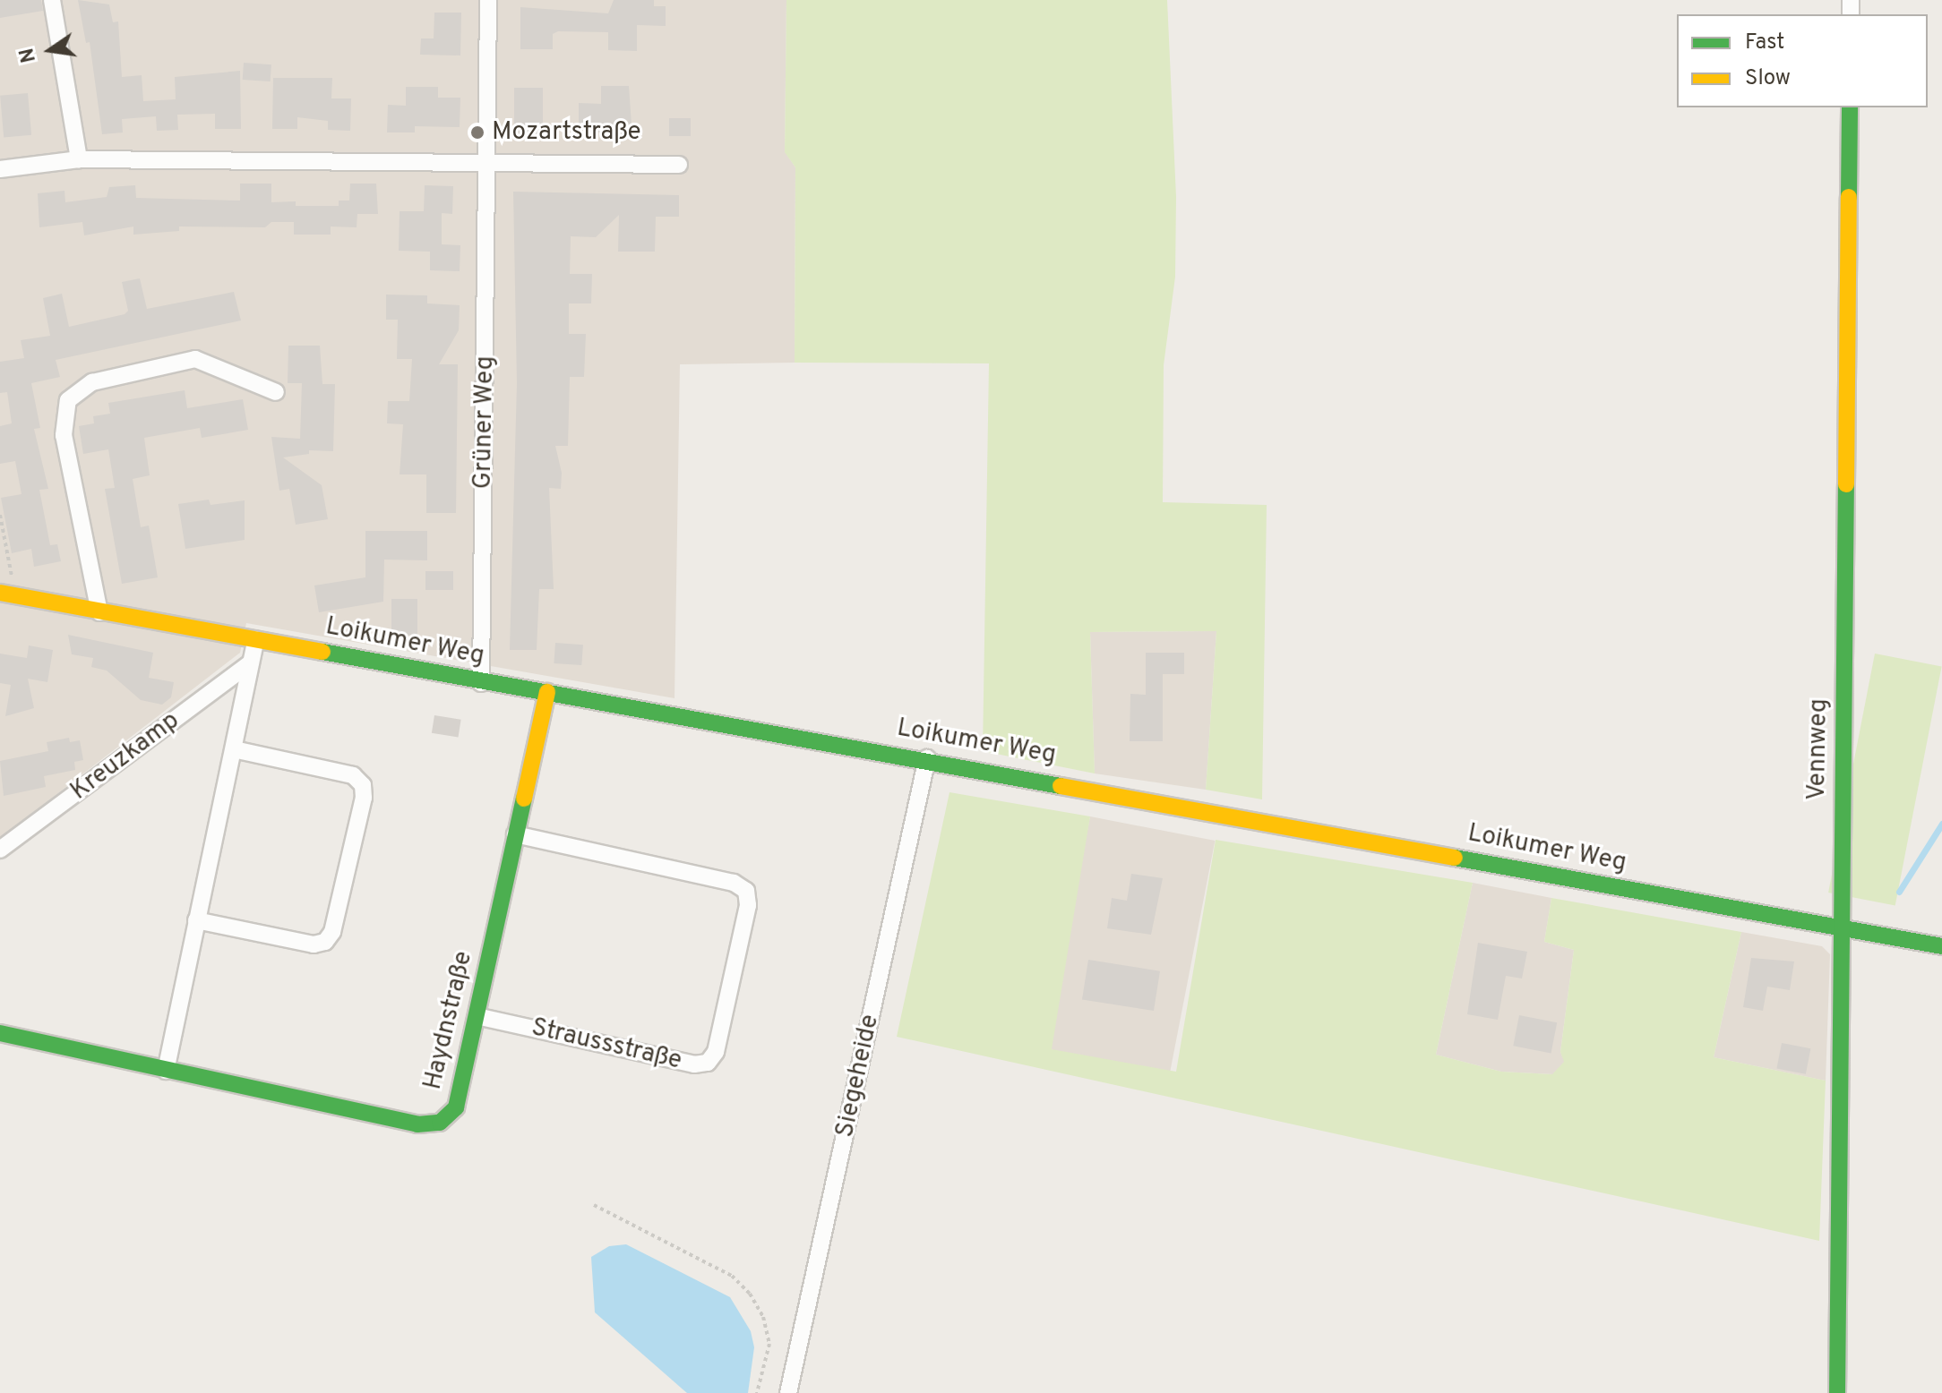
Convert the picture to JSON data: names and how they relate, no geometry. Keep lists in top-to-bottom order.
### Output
{
  "streets": {
    "street": [
      "Grüner Weg",
      "Loikumer Weg",
      "Vennweg",
      "Kreuzkamp",
      "Haydnstraße",
      "Straussstraße",
      "Siegeheide"
    ]
  },
  "crossings": [
    ["Grüner Weg", "Loikumer Weg"],
    ["Loikumer Weg", "Vennweg"],
    ["Loikumer Weg", "Haydnstraße"],
    ["Loikumer Weg", "Siegeheide"],
    ["Haydnstraße", "Straussstraße"]
  ],
  "places": ["Mozartstraße"],
  "legend": ["Fast", "Slow"],
  "north": "left"
}
